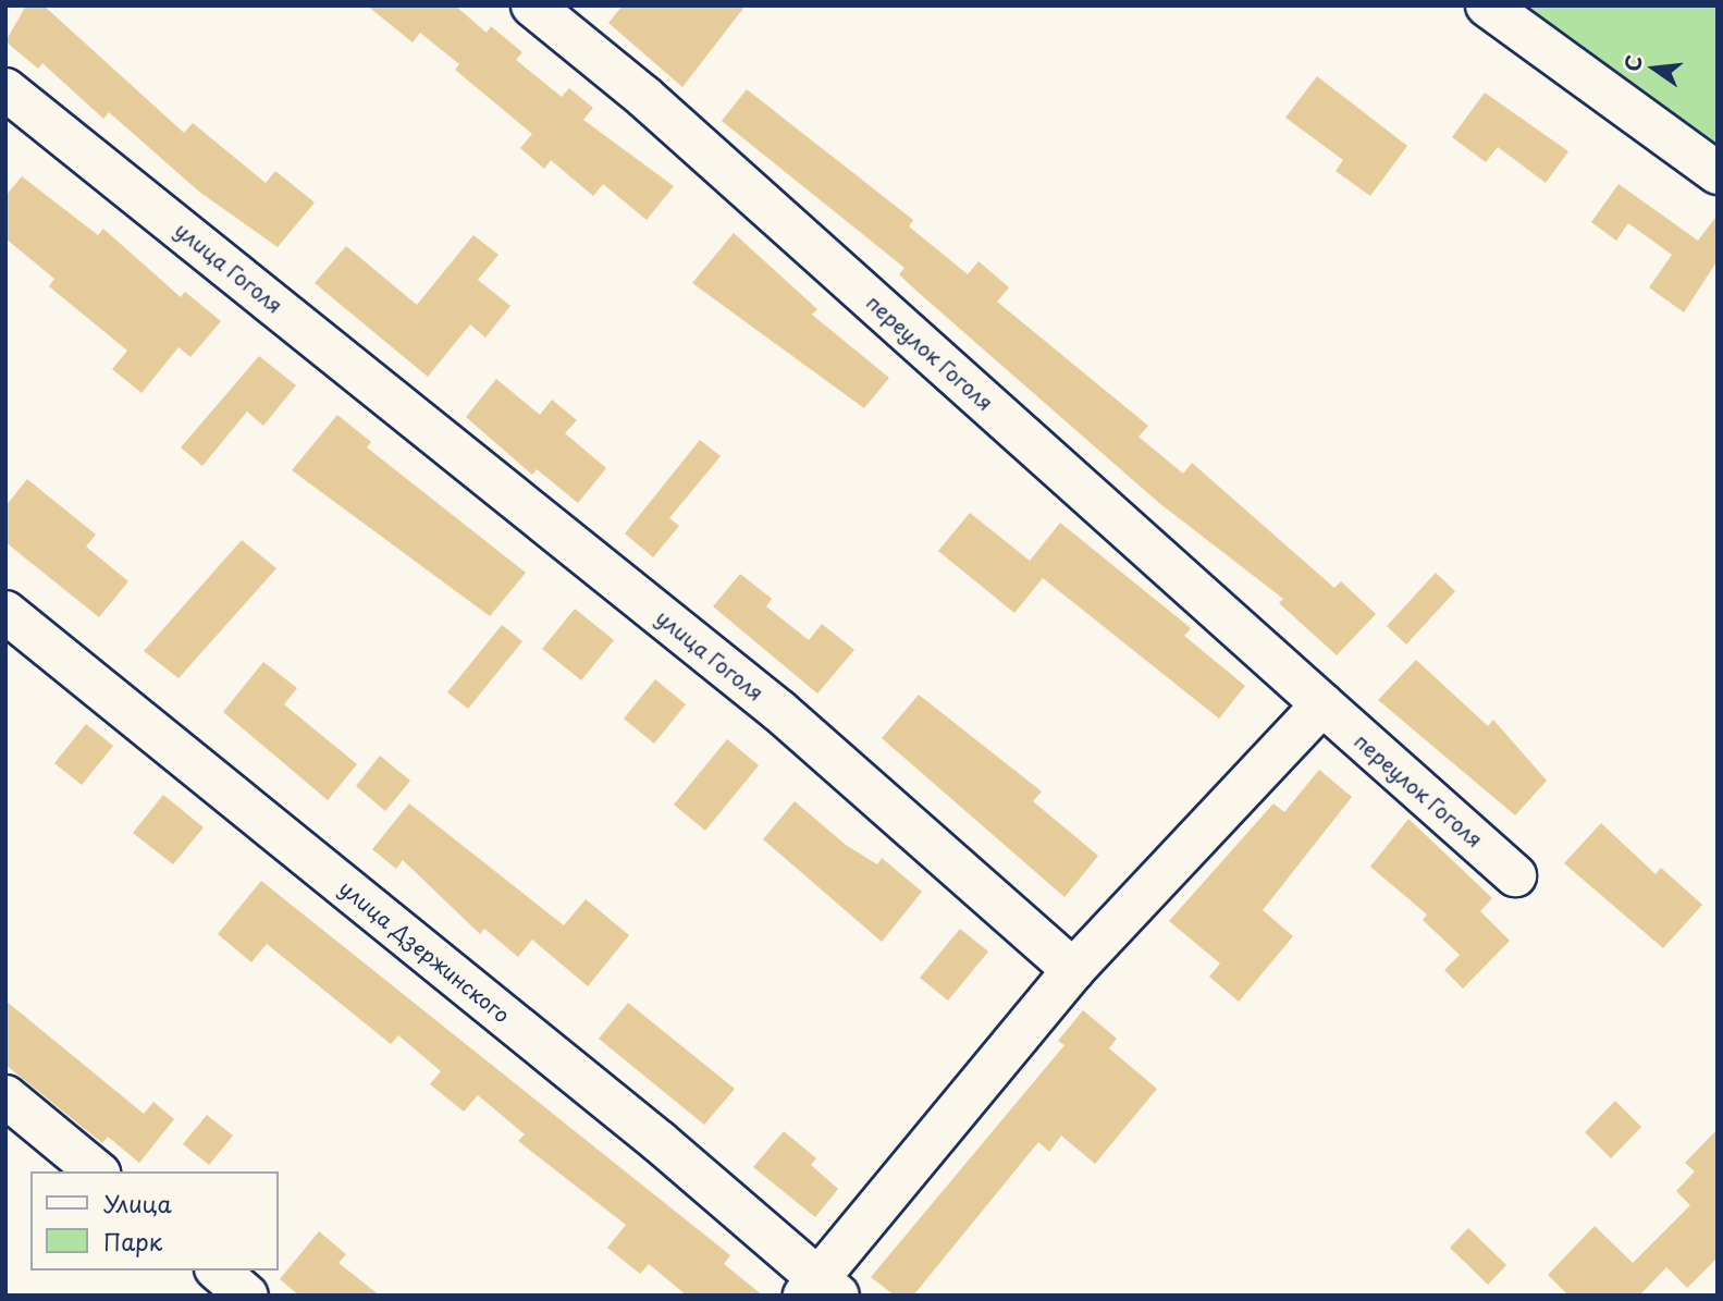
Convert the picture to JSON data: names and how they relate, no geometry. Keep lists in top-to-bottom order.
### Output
{
  "streets": {
    "street": ["улица Гоголя", "переулок Гоголя", "улица Дзержинского"]
  },
  "legend": ["Улица", "Парк"],
  "north": "left"
}
